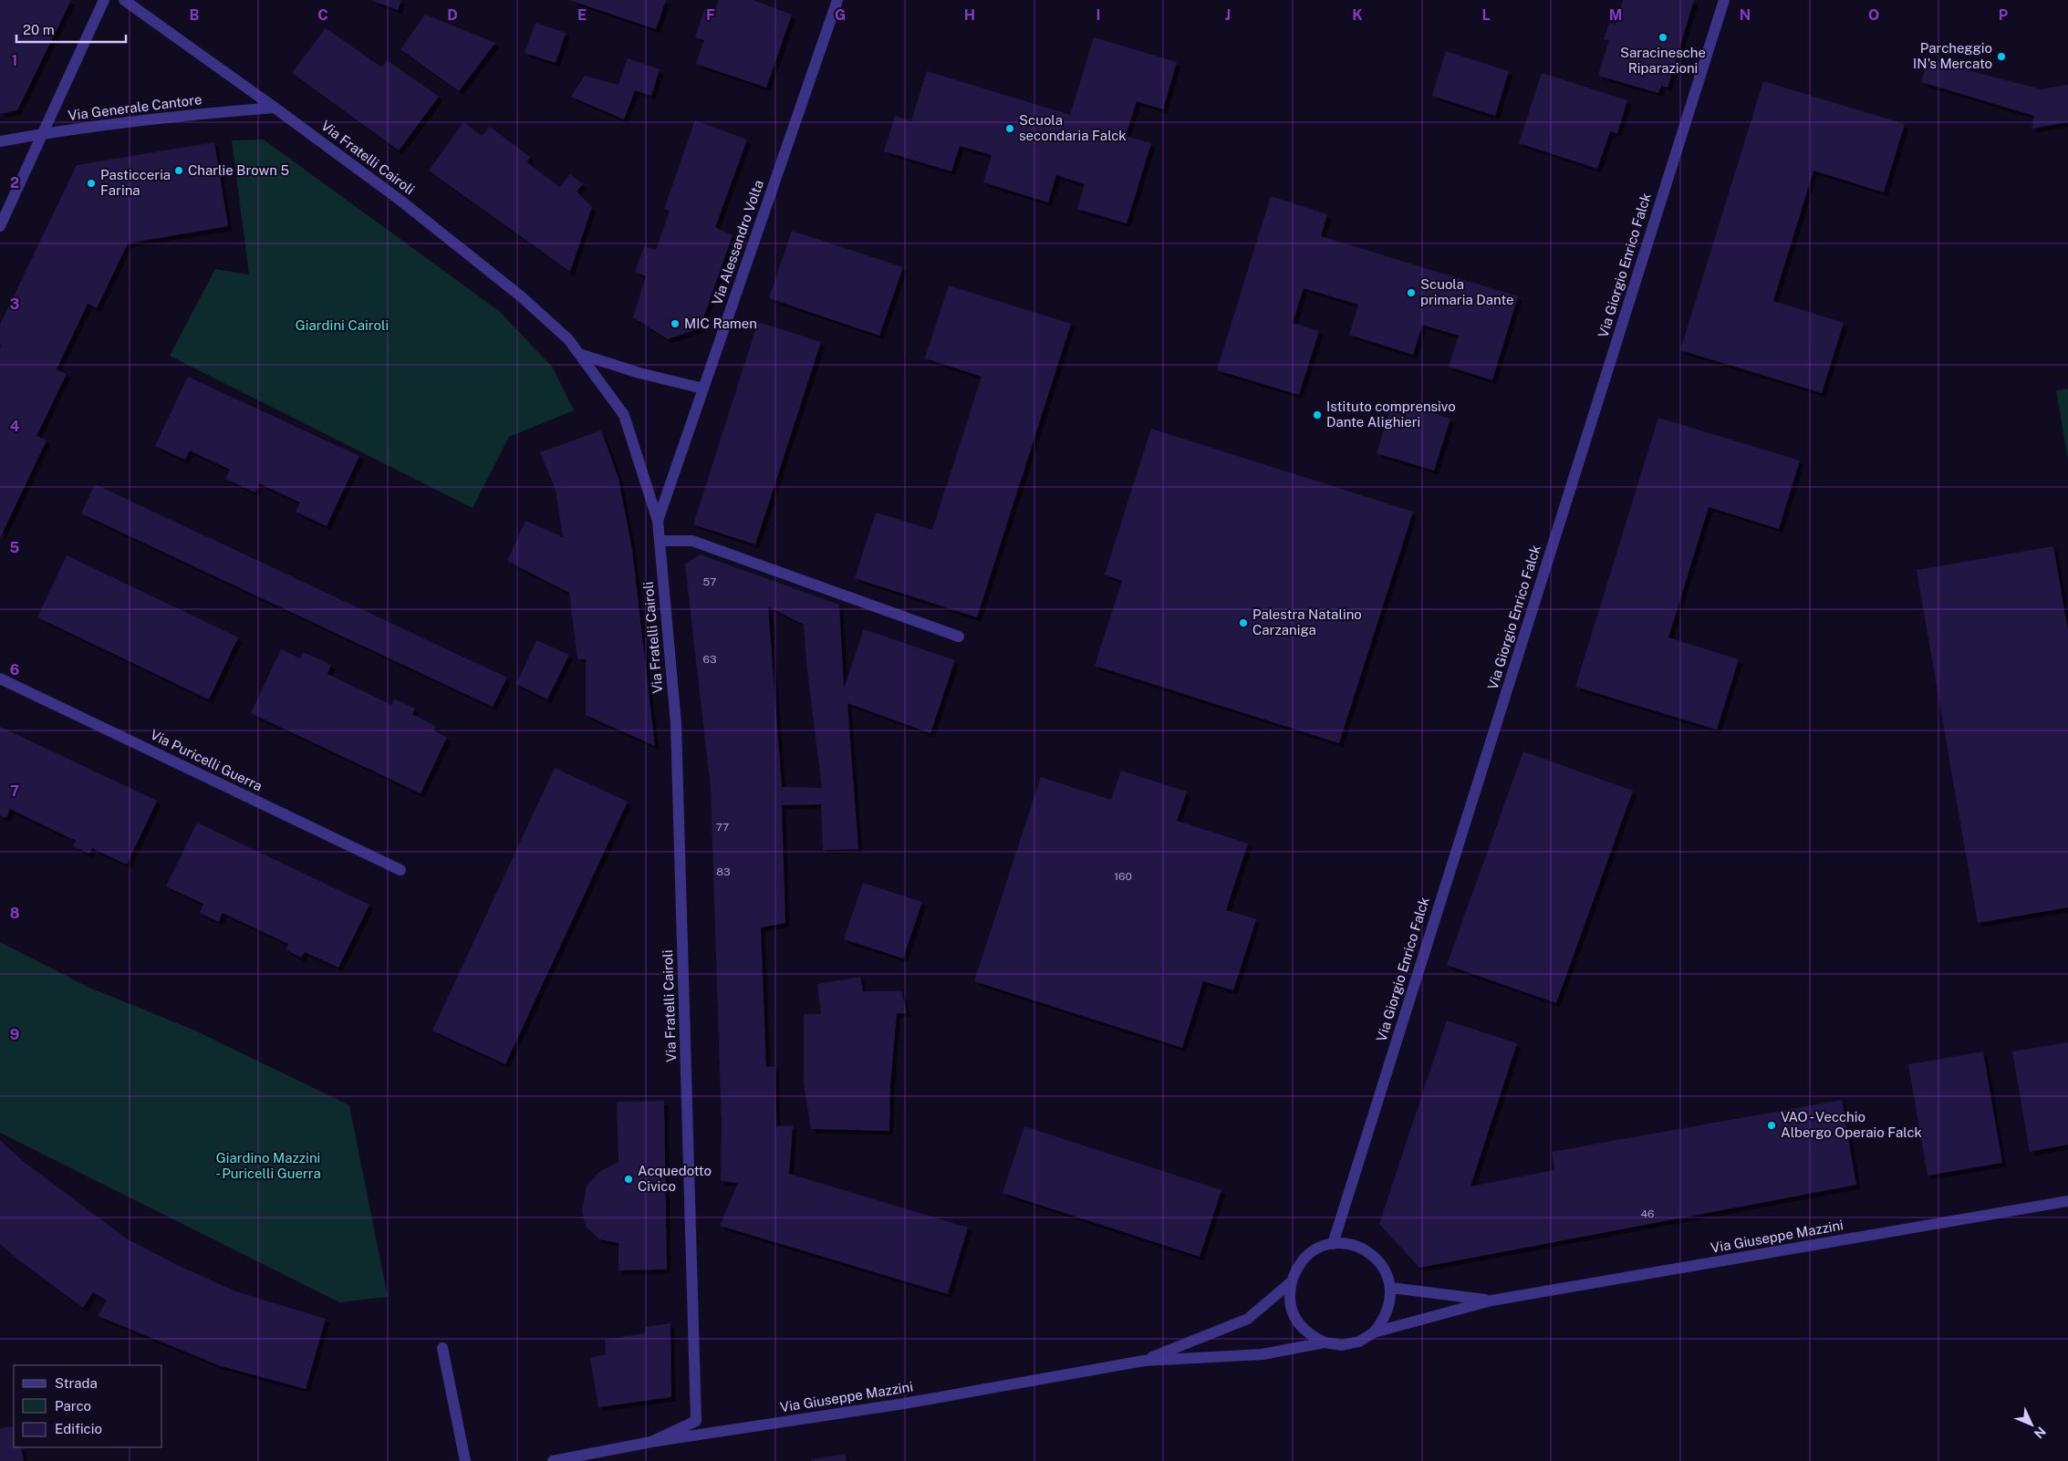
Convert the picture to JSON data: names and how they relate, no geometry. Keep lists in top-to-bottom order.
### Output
{
  "streets": {
    "street": [
      "Via Generale Cantore",
      "Via Fratelli Cairoli",
      "Via Alessandro Volta",
      "Via Giorgio Enrico Falck",
      "Via Puricelli Guerra",
      "Via Giuseppe Mazzini"
    ]
  },
  "crossings": [
    ["Via Generale Cantore", "Via Fratelli Cairoli"],
    ["Via Fratelli Cairoli", "Via Alessandro Volta"],
    ["Via Fratelli Cairoli", "Via Giuseppe Mazzini"],
    ["Via Giorgio Enrico Falck", "Via Giuseppe Mazzini"]
  ],
  "parks": ["Giardini Cairoli", "Giardino Mazzini - Puricelli Guerra"],
  "places": [
    "Saracinesche Riparazioni",
    "Parcheggio IN's Mercato",
    "Scuola secondaria Falck",
    "Charlie Brown 5",
    "Pasticceria Farina",
    "Scuola primaria Dante",
    "MIC Ramen",
    "Istituto comprensivo Dante Alighieri",
    "Palestra Natalino Carzaniga",
    "VAO - Vecchio Albergo Operaio Falck",
    "Acquedotto Civico"
  ],
  "house_numbers": [
    "57",
    "63",
    "77",
    "83",
    "160",
    "46"
  ],
  "legend": ["Strada", "Parco", "Edificio"],
  "scale_bar": "20 m",
  "north": "bottom right",
  "grid": {
    "columns": [
      "B",
      "C",
      "D",
      "E",
      "F",
      "G",
      "H",
      "I",
      "J",
      "K",
      "L",
      "M",
      "N",
      "O",
      "P"
    ],
    "rows": [
      "1",
      "2",
      "3",
      "4",
      "5",
      "6",
      "7",
      "8",
      "9"
    ]
  }
}
